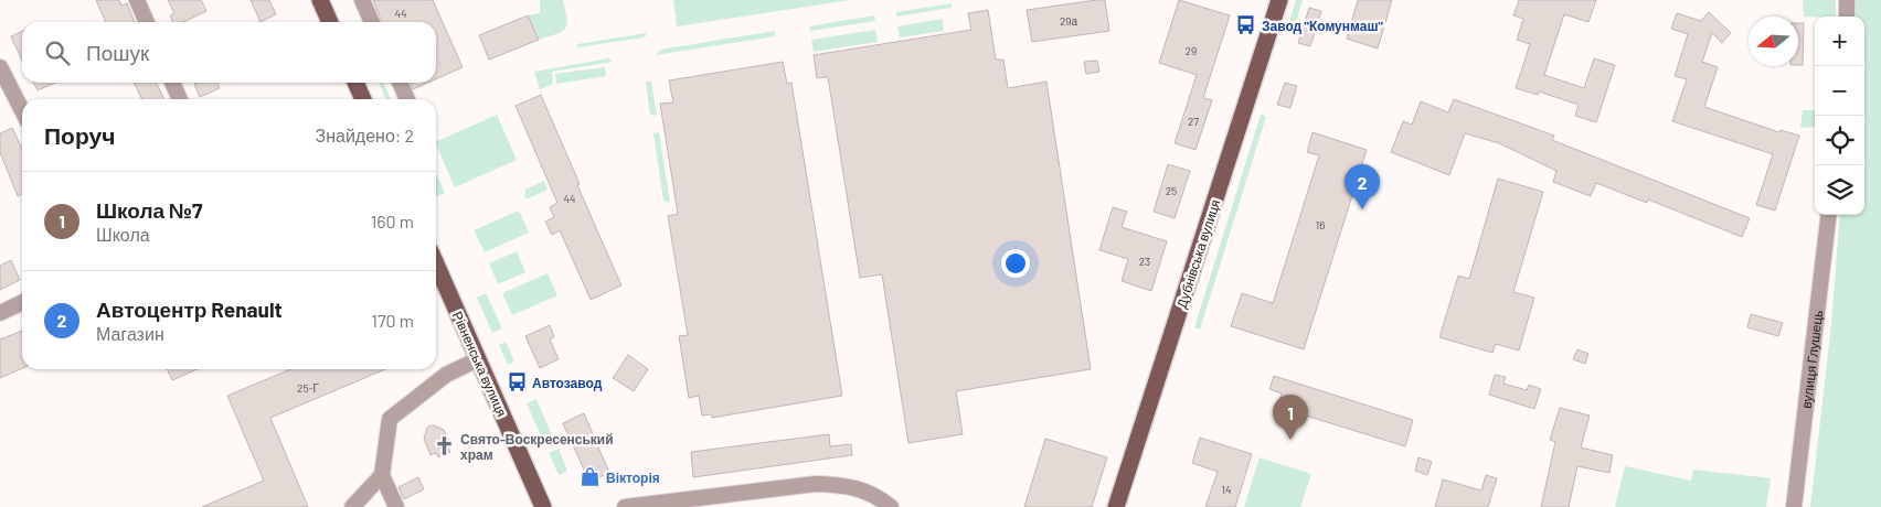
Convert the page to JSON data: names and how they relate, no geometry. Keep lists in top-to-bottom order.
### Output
{
  "streets": {
    "main road": ["Дубнівська вулиця", "Рівненська вулиця"],
    "street": ["вулиця Глушець"]
  },
  "places": {
    "bus stop": ["Завод \"Комунмаш\"", "Автозавод"],
    "church": ["Свято-Воскресенський храм"],
    "shop": ["Вікторія"]
  },
  "house_numbers": [
    "44",
    "29а",
    "29",
    "27",
    "25",
    "44",
    "16",
    "23",
    "25-Г",
    "14"
  ],
  "north": "left",
  "page": {
    "map_buttons": ["+", "−"],
    "search": "Пошук",
    "heading": ["Поруч", "Знайдено: 2"],
    "pins": ["2", "1"],
    "list": [
      {
        "mark": "1",
        "name": "Школа №7",
        "note": "Школа",
        "value": "160 m"
      },
      {
        "mark": "2",
        "name": "Автоцентр Renault",
        "note": "Магазин",
        "value": "170 m"
      }
    ]
  }
}
